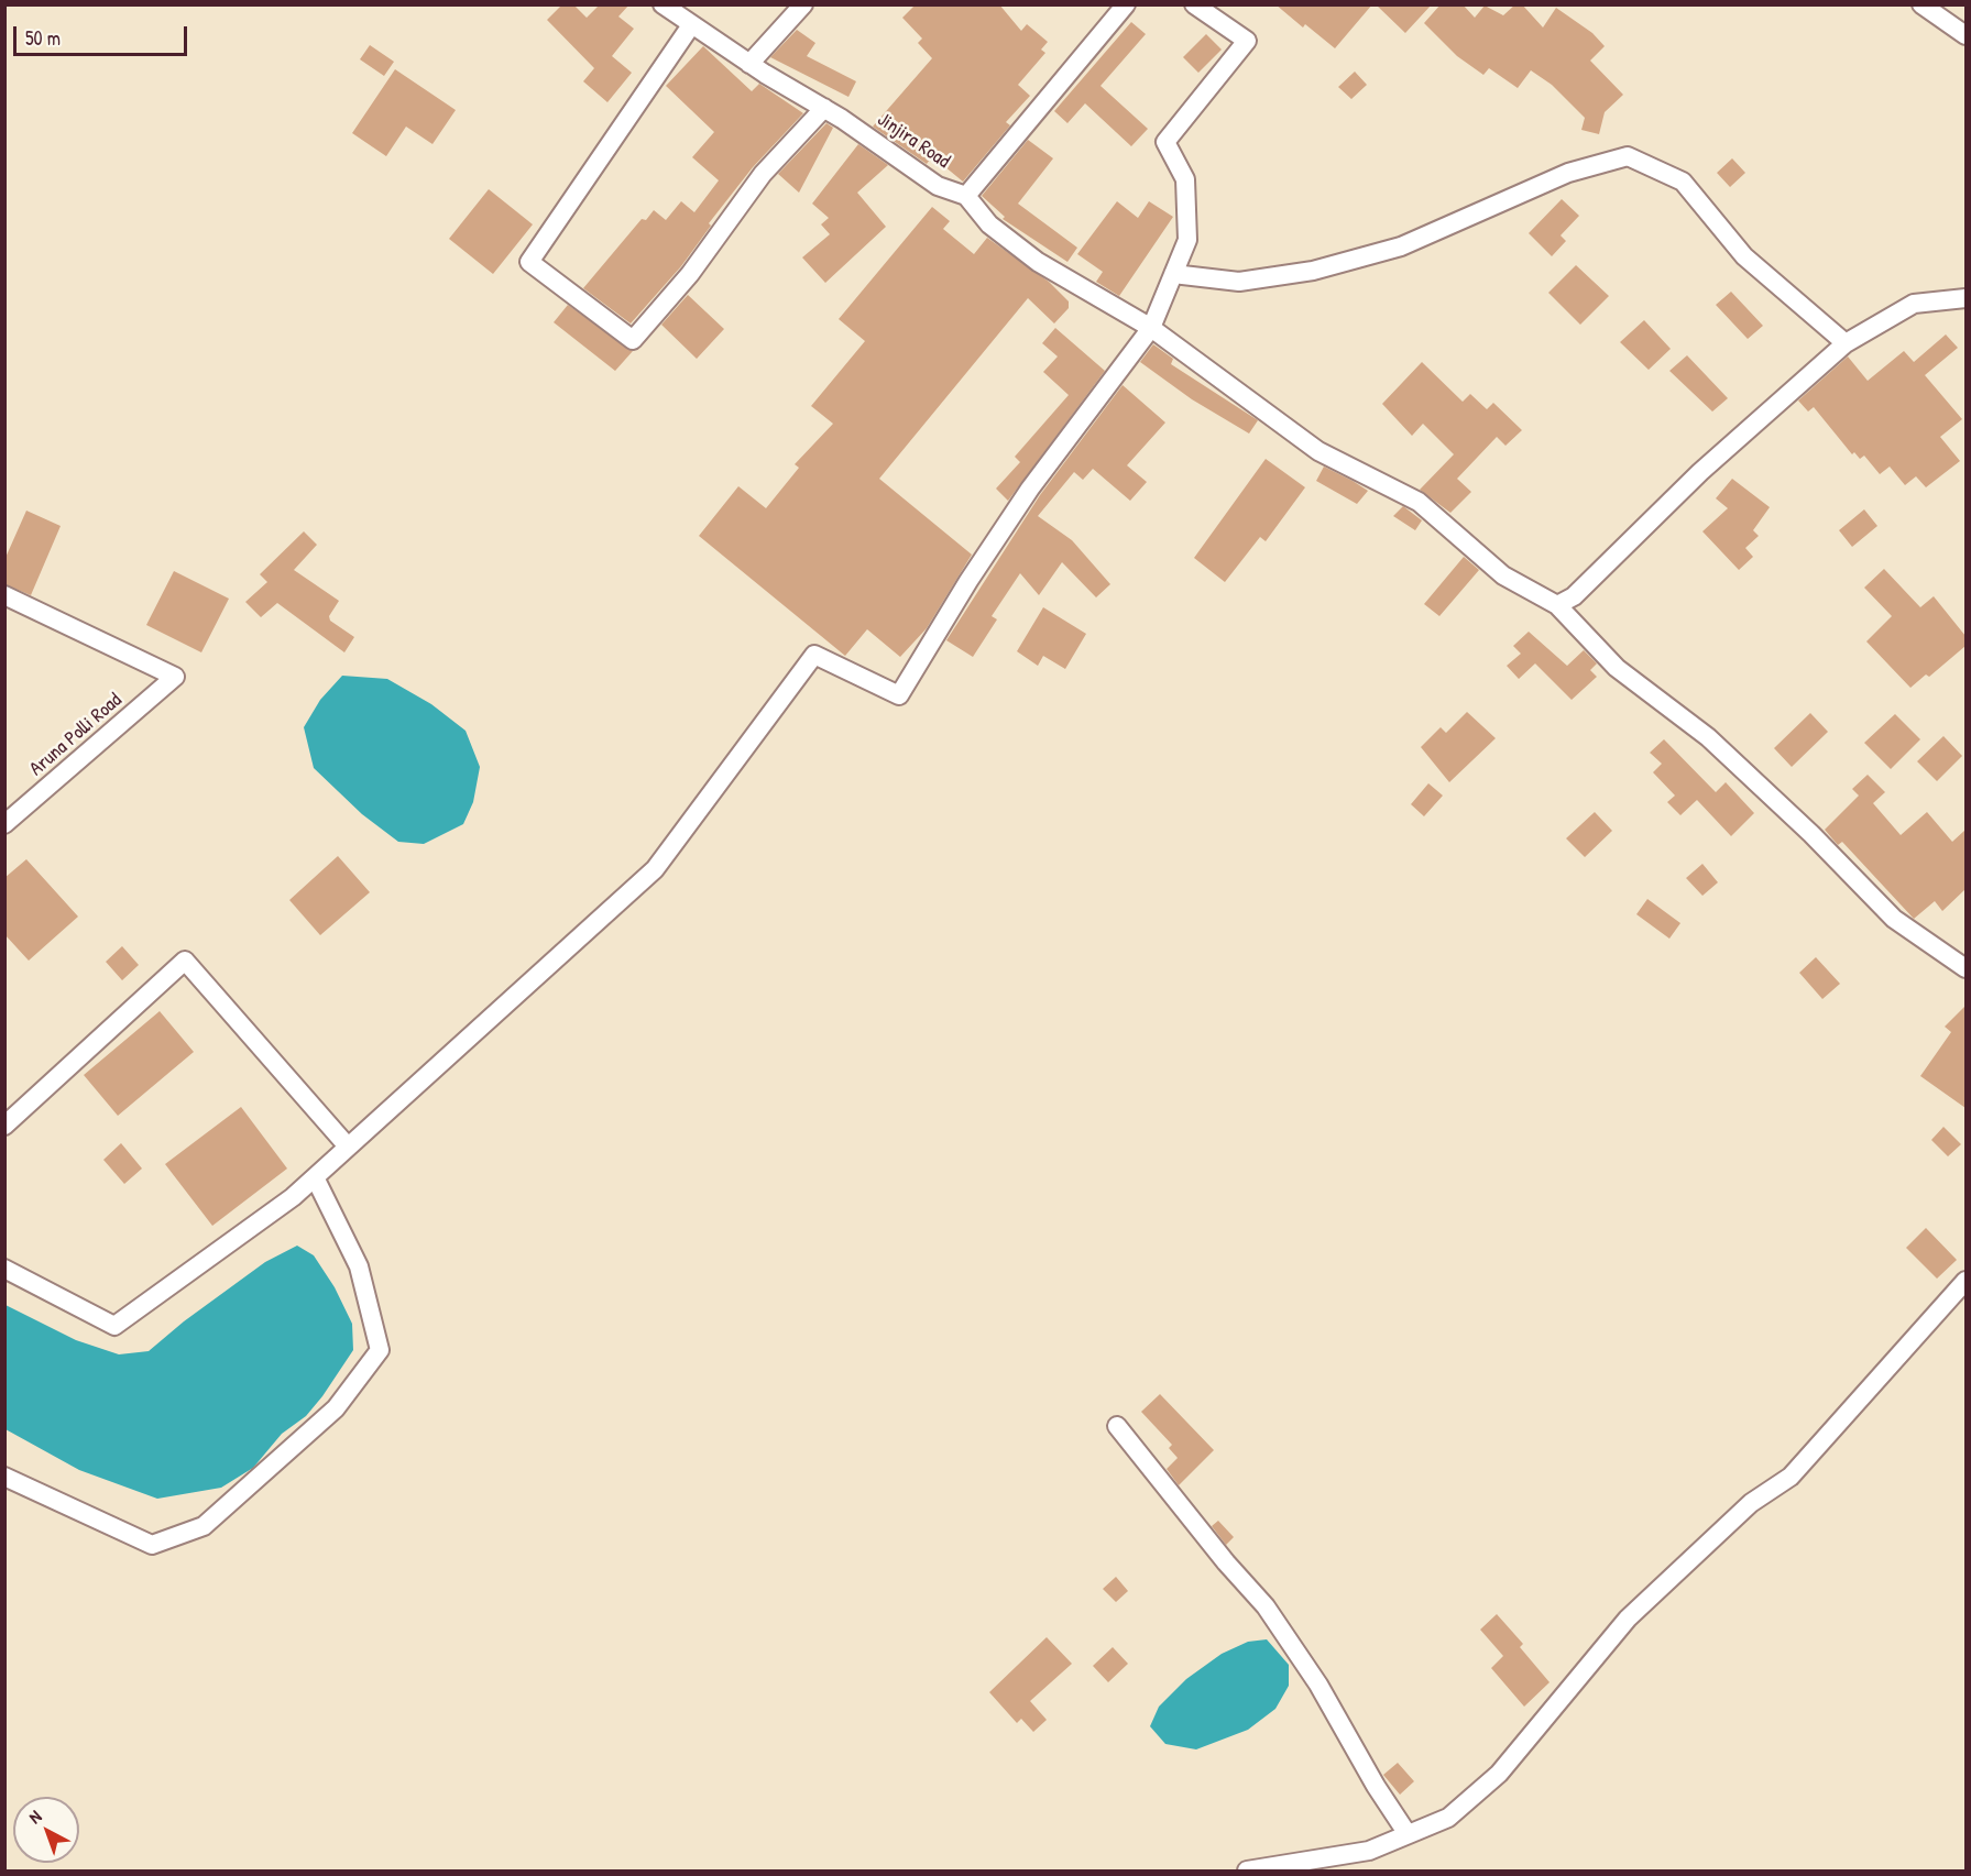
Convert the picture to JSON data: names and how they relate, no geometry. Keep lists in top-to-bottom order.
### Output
{
  "streets": {
    "street": ["Jinjira Road", "Aruna Polli Road"]
  },
  "scale_bar": "50 m",
  "north": "top left"
}
